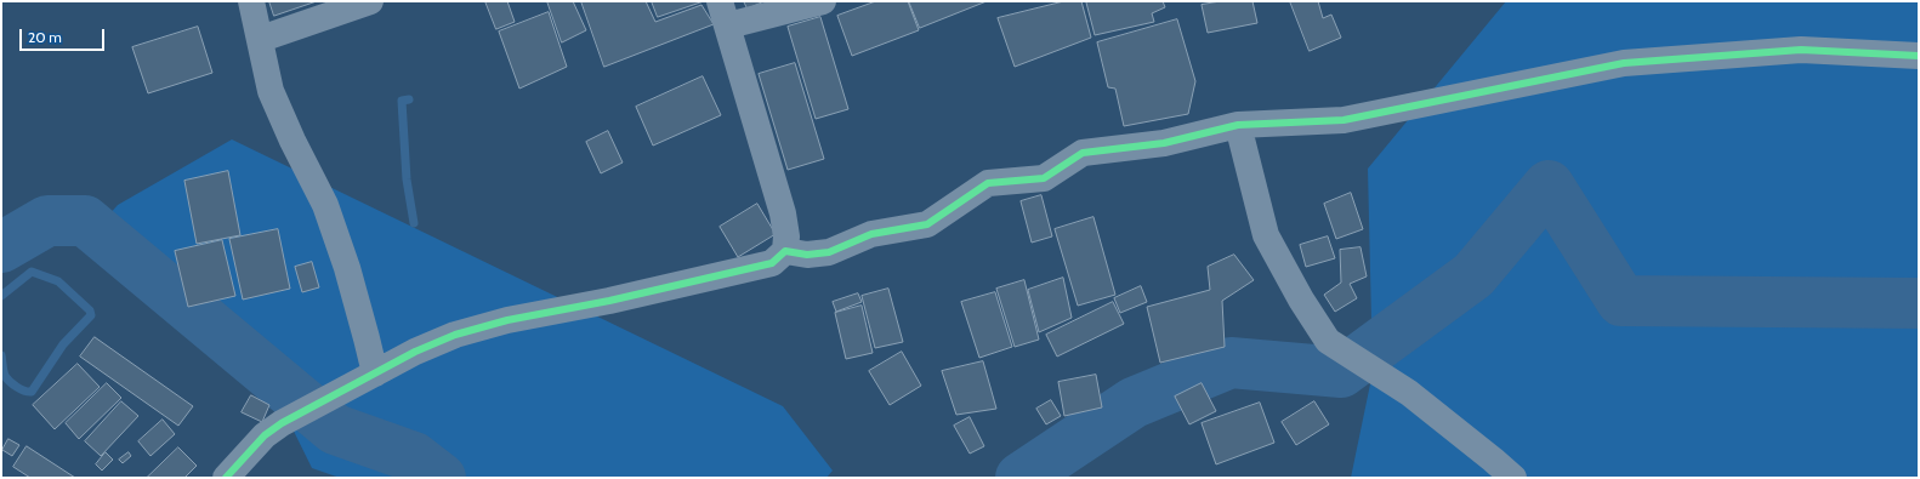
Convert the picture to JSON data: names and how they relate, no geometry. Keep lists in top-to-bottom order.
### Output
{
  "scale_bar": "20 m"
}
